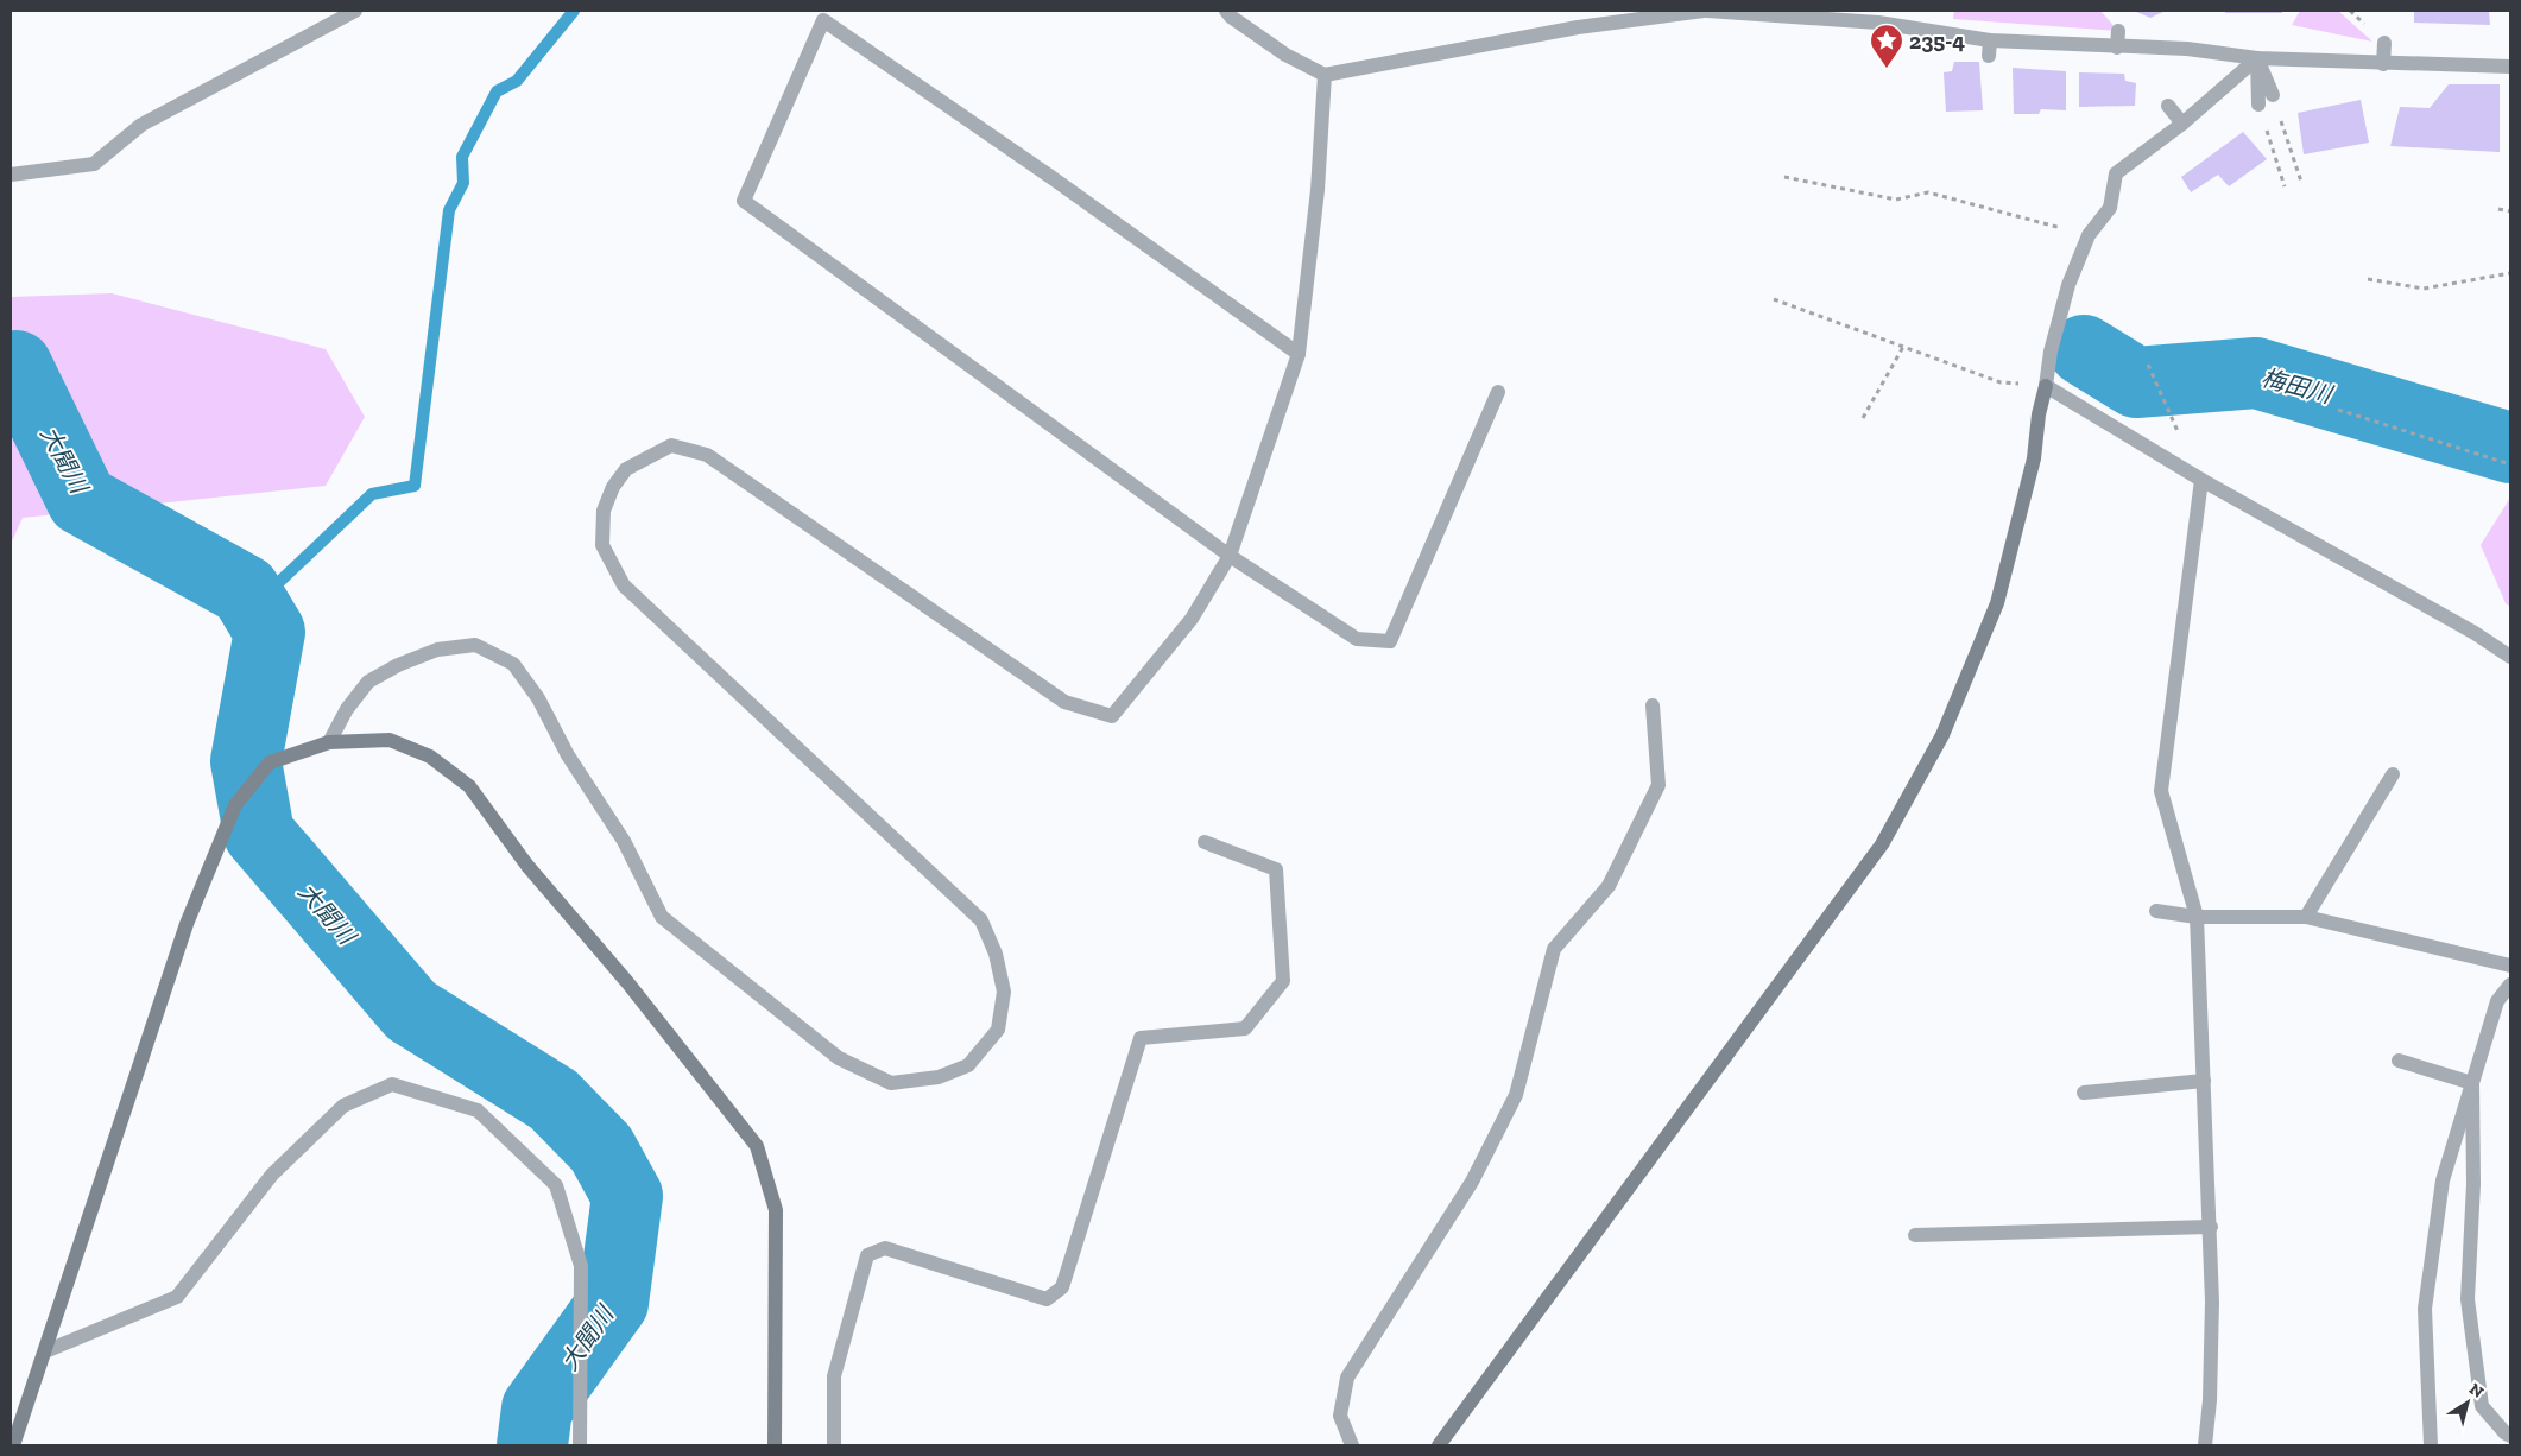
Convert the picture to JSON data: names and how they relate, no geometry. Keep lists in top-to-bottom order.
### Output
{
  "water": ["梅田川", "大聞川"],
  "places": {
    "place": ["235-4"]
  },
  "north": "top right"
}
